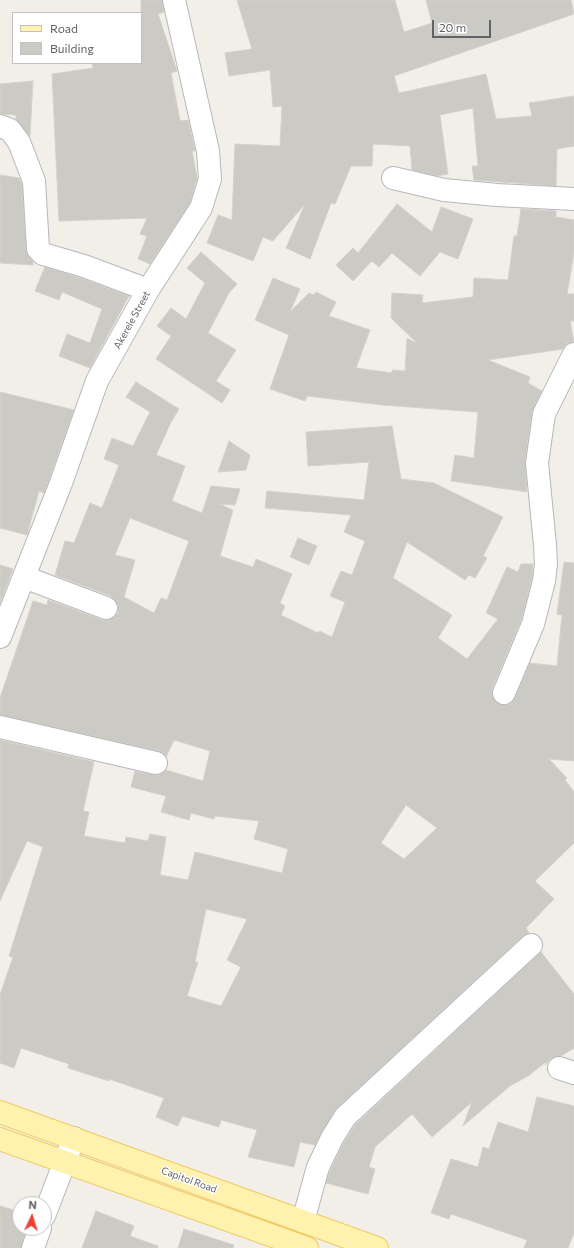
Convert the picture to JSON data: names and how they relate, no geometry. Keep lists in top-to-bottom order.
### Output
{
  "streets": {
    "main road": ["Capitol Road"],
    "street": ["Akerele Street"]
  },
  "legend": ["Road", "Building"],
  "scale_bar": "20 m",
  "north": "top"
}
